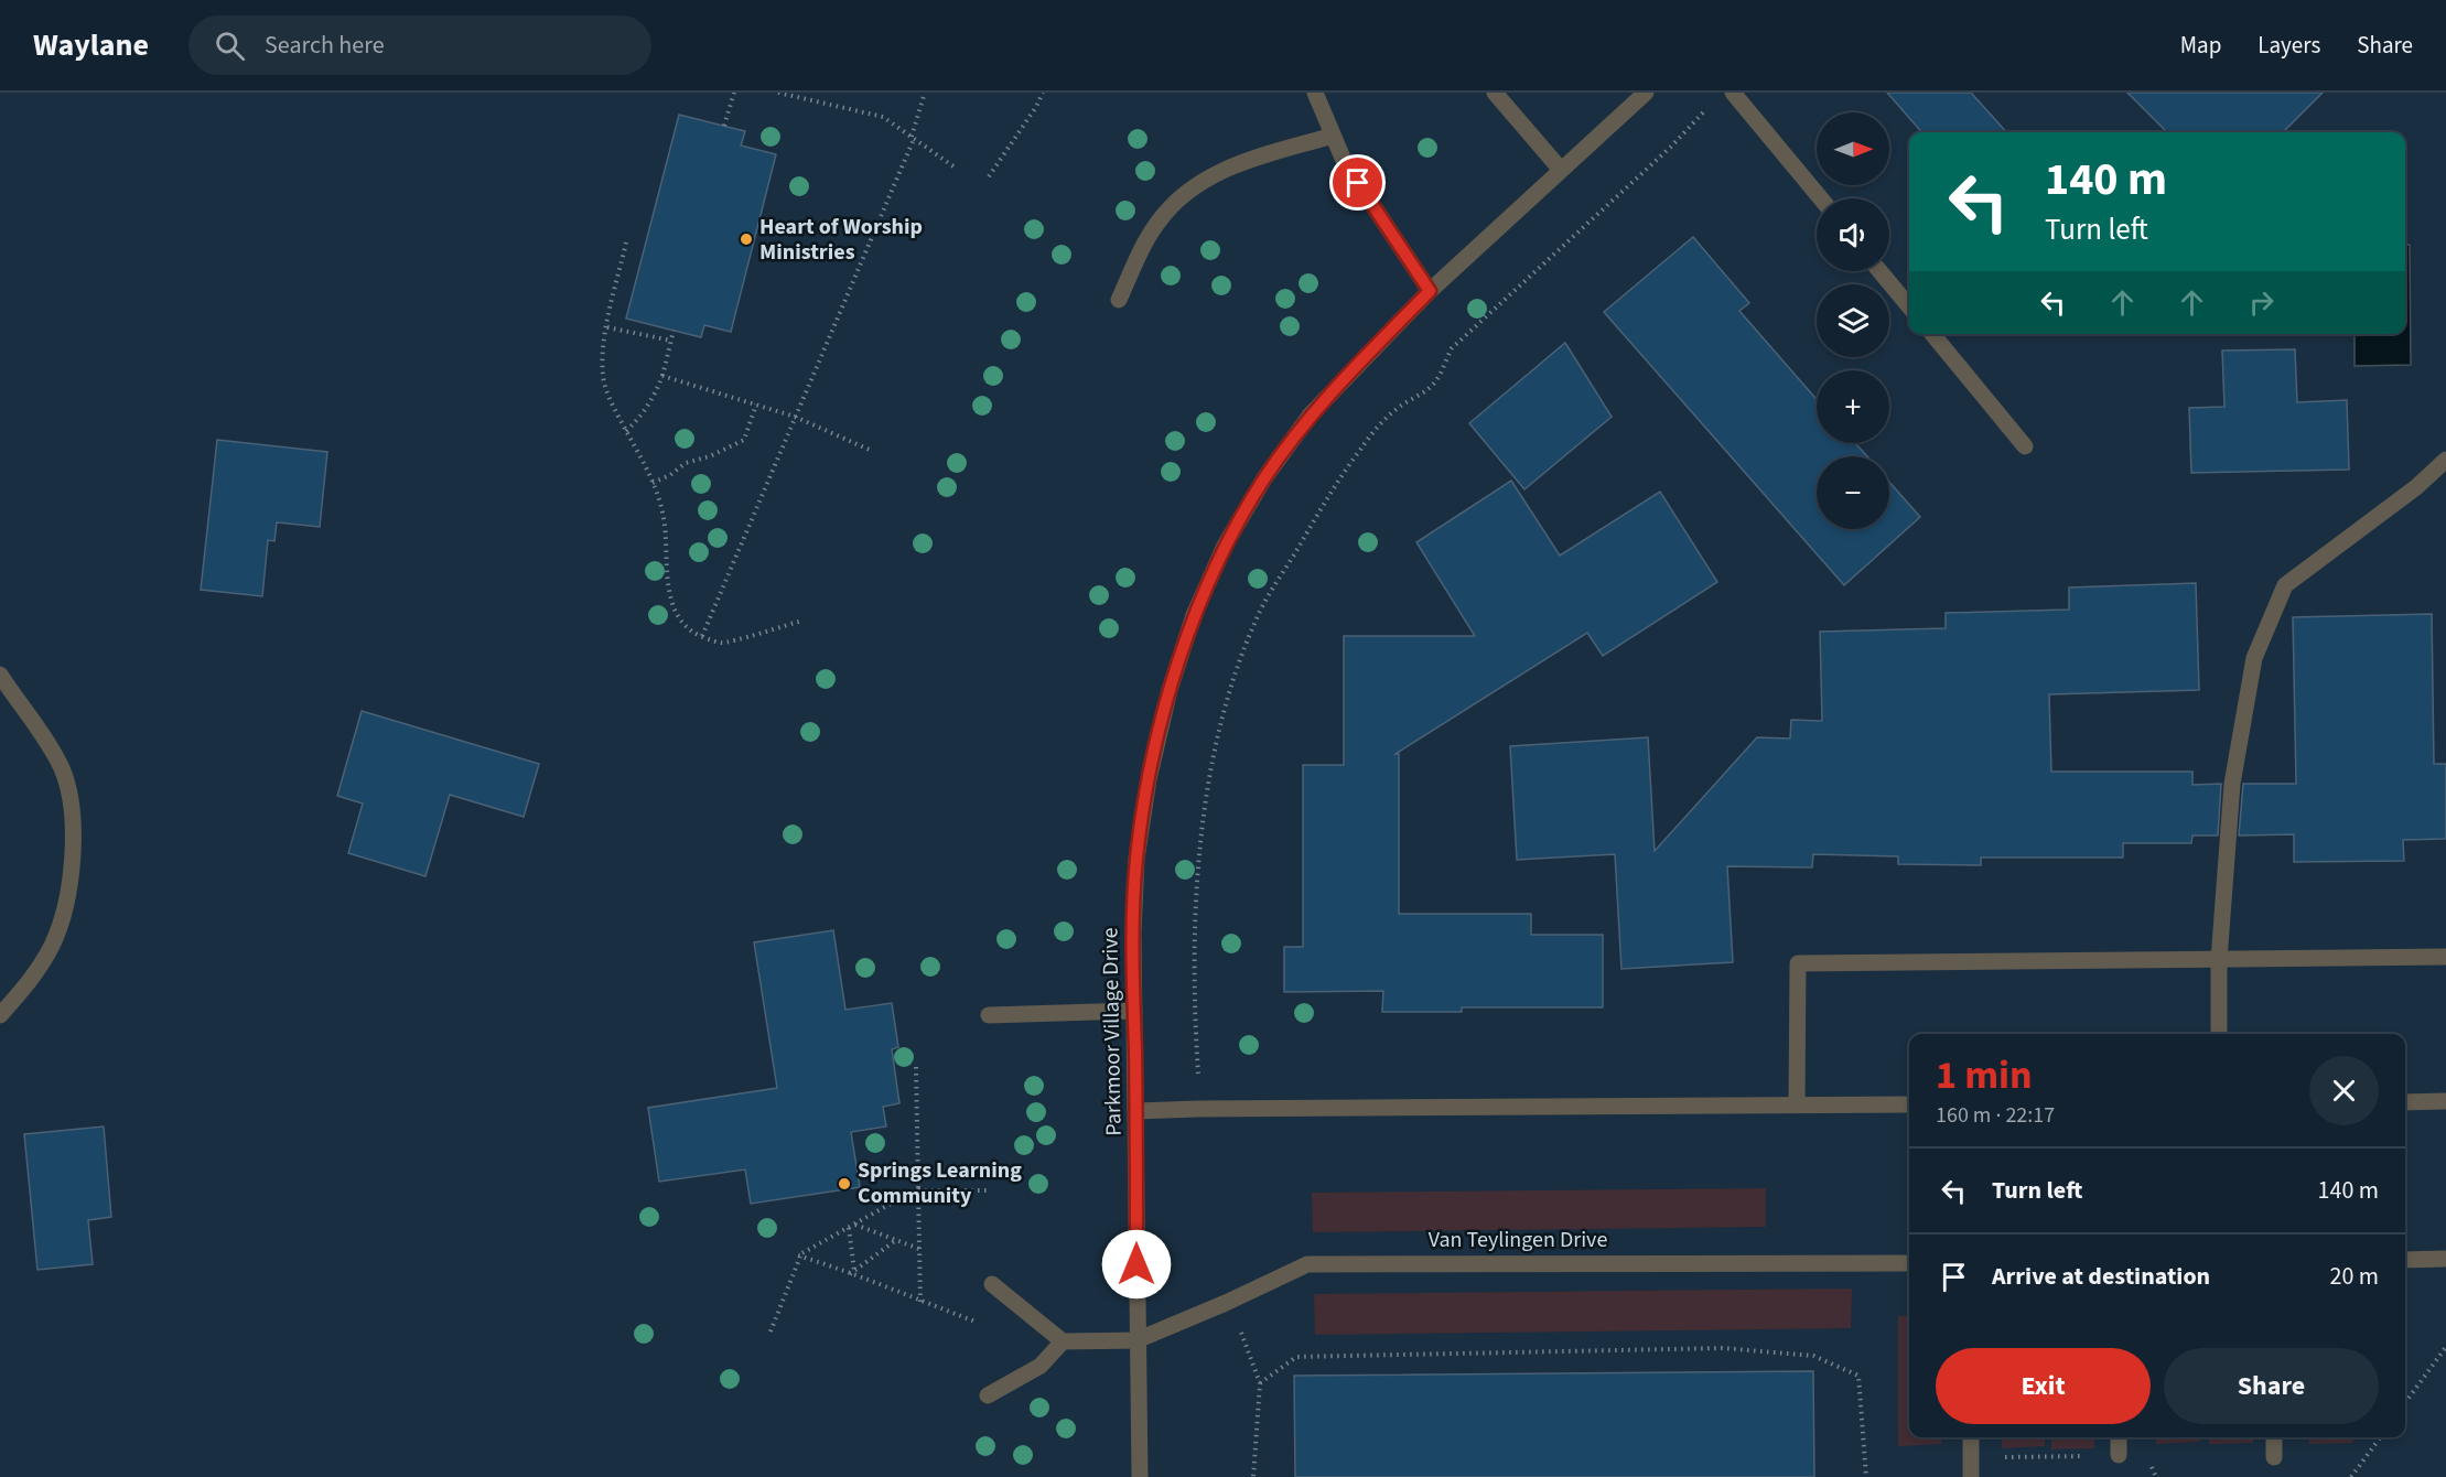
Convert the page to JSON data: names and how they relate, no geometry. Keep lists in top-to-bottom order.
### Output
{
  "streets": {
    "street": ["Parkmoor Village Drive", "Van Teylingen Drive"]
  },
  "crossings": [
    ["Parkmoor Village Drive", "Van Teylingen Drive"]
  ],
  "places": ["Heart of Worship Ministries", "Springs Learning Community"],
  "north": "right",
  "page": {
    "header": "Waylane",
    "search": "Search here",
    "nav": ["Map", "Layers", "Share"],
    "map_buttons": ["+", "−"],
    "turn": ["140 m", "Turn left"],
    "heading": ["1 min", "160 m · 22:17"],
    "list": [
      {
        "name": "Turn left",
        "value": "140 m"
      },
      {
        "name": "Arrive at destination",
        "value": "20 m"
      }
    ],
    "buttons": ["Exit", "Share"]
  }
}
